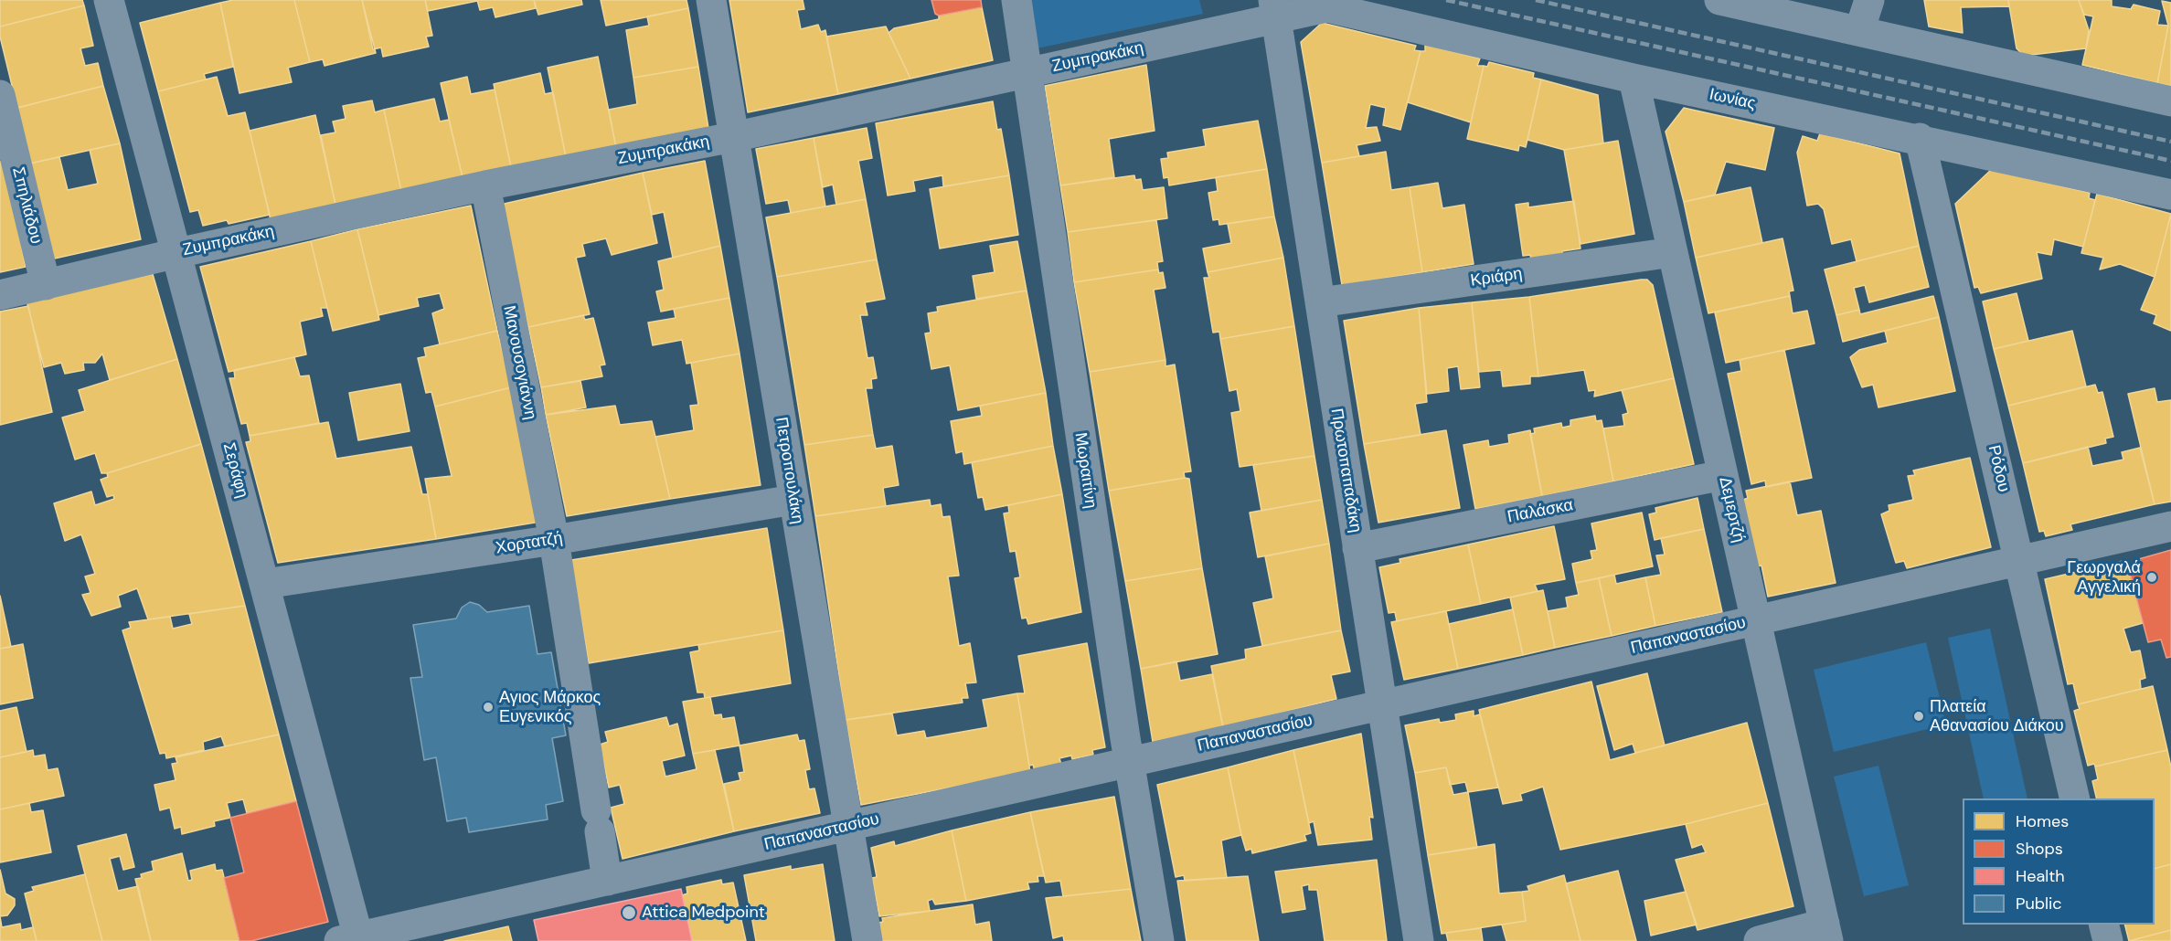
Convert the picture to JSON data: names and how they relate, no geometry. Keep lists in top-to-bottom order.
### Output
{
  "streets": {
    "street": [
      "Ζυμπρακάκη",
      "Ιωνίας",
      "Σπηλιάδου",
      "Κριάρη",
      "Μανουσογιάννη",
      "Ρόδου",
      "Σεράφη",
      "Πετροπουλάκη",
      "Μωραιτίνη",
      "Πρωτοπαπαδάκη",
      "Δεμερτζή",
      "Παλάσκα",
      "Χορτατζή",
      "Παπαναστασίου"
    ]
  },
  "crossings": [
    ["Ζυμπρακάκη", "Ιωνίας"],
    ["Ζυμπρακάκη", "Σπηλιάδου"],
    ["Ζυμπρακάκη", "Μανουσογιάννη"],
    ["Ζυμπρακάκη", "Σεράφη"],
    ["Ζυμπρακάκη", "Πετροπουλάκη"],
    ["Ζυμπρακάκη", "Μωραιτίνη"],
    ["Ζυμπρακάκη", "Πρωτοπαπαδάκη"],
    ["Ιωνίας", "Ρόδου"],
    ["Ιωνίας", "Πρωτοπαπαδάκη"],
    ["Ιωνίας", "Δεμερτζή"],
    ["Κριάρη", "Πρωτοπαπαδάκη"],
    ["Κριάρη", "Δεμερτζή"],
    ["Μανουσογιάννη", "Χορτατζή"],
    ["Μανουσογιάννη", "Παπαναστασίου"],
    ["Ρόδου", "Παπαναστασίου"],
    ["Σεράφη", "Χορτατζή"],
    ["Σεράφη", "Παπαναστασίου"],
    ["Πετροπουλάκη", "Χορτατζή"],
    ["Πετροπουλάκη", "Παπαναστασίου"],
    ["Μωραιτίνη", "Παπαναστασίου"],
    ["Πρωτοπαπαδάκη", "Παλάσκα"],
    ["Πρωτοπαπαδάκη", "Παπαναστασίου"],
    ["Δεμερτζή", "Παλάσκα"],
    ["Δεμερτζή", "Παπαναστασίου"]
  ],
  "places": [
    "Γεωργαλά Αγγελική",
    "Αγιος Μάρκος Ευγενικός",
    "Πλατεία Αθανασίου Διάκου",
    "Attica Medpoint"
  ],
  "legend": [
    "Homes",
    "Shops",
    "Health",
    "Public"
  ]
}
